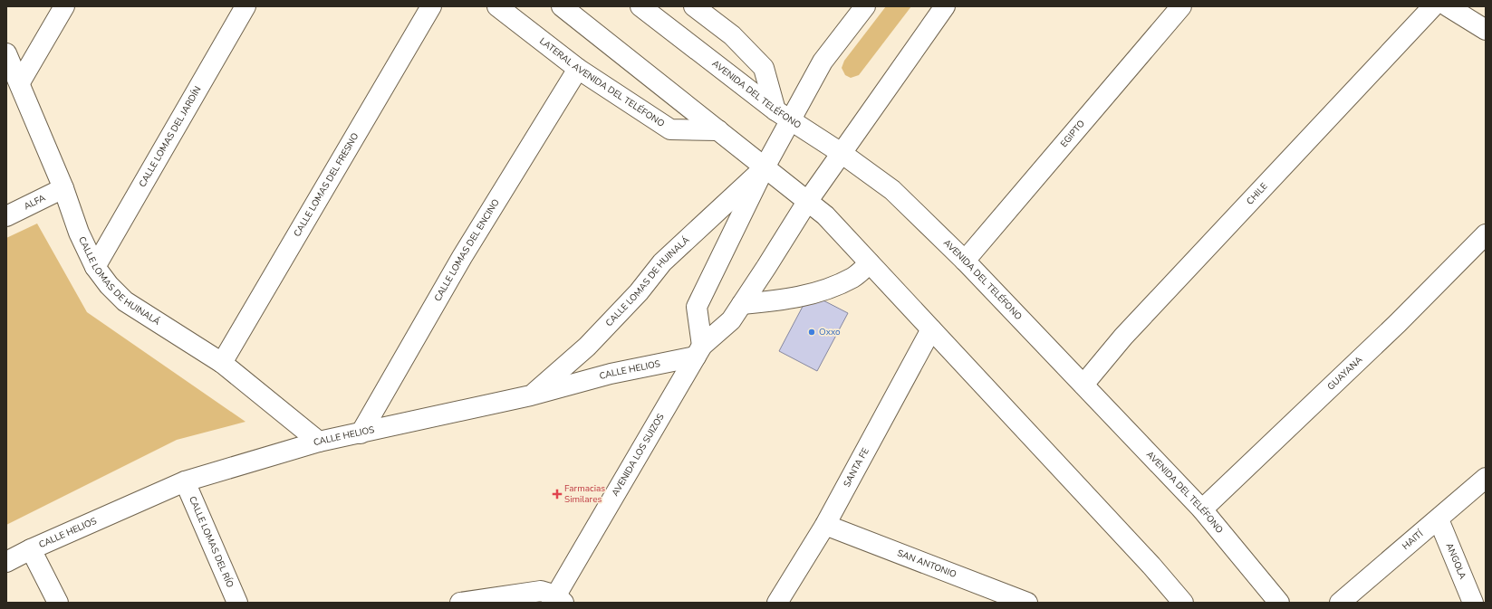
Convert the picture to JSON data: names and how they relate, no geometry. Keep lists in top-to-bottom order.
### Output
{
  "streets": {
    "street": [
      "LATERAL AVENIDA DEL TELÉFONO",
      "AVENIDA DEL TELÉFONO",
      "EGIPTO",
      "CALLE LOMAS DEL JARDÍN",
      "CALLE LOMAS DEL FRESNO",
      "CHILE",
      "ALFA",
      "CALLE LOMAS DEL ENCINO",
      "CALLE LOMAS DE HUINALÁ",
      "CALLE HELIOS",
      "GUAYANA",
      "AVENIDA LOS SUIZOS",
      "SANTA FE",
      "HAITÍ",
      "CALLE LOMAS DEL RÍO",
      "ANGOLA",
      "SAN ANTONIO"
    ]
  },
  "crossings": [
    ["LATERAL AVENIDA DEL TELÉFONO", "CALLE LOMAS DEL ENCINO"],
    ["AVENIDA DEL TELÉFONO", "EGIPTO"],
    ["AVENIDA DEL TELÉFONO", "CHILE"],
    ["AVENIDA DEL TELÉFONO", "GUAYANA"],
    ["AVENIDA DEL TELÉFONO", "AVENIDA LOS SUIZOS"],
    ["CALLE LOMAS DEL JARDÍN", "CALLE LOMAS DE HUINALÁ"],
    ["CALLE LOMAS DEL FRESNO", "CALLE LOMAS DE HUINALÁ"],
    ["ALFA", "CALLE LOMAS DE HUINALÁ"],
    ["CALLE LOMAS DEL ENCINO", "CALLE HELIOS"],
    ["CALLE LOMAS DE HUINALÁ", "CALLE HELIOS"],
    ["CALLE HELIOS", "AVENIDA LOS SUIZOS"],
    ["CALLE HELIOS", "CALLE LOMAS DEL RÍO"],
    ["SANTA FE", "SAN ANTONIO"],
    ["HAITÍ", "ANGOLA"]
  ],
  "places": {
    "other": ["Oxxo"],
    "health": ["Farmacias Similares"]
  }
}
